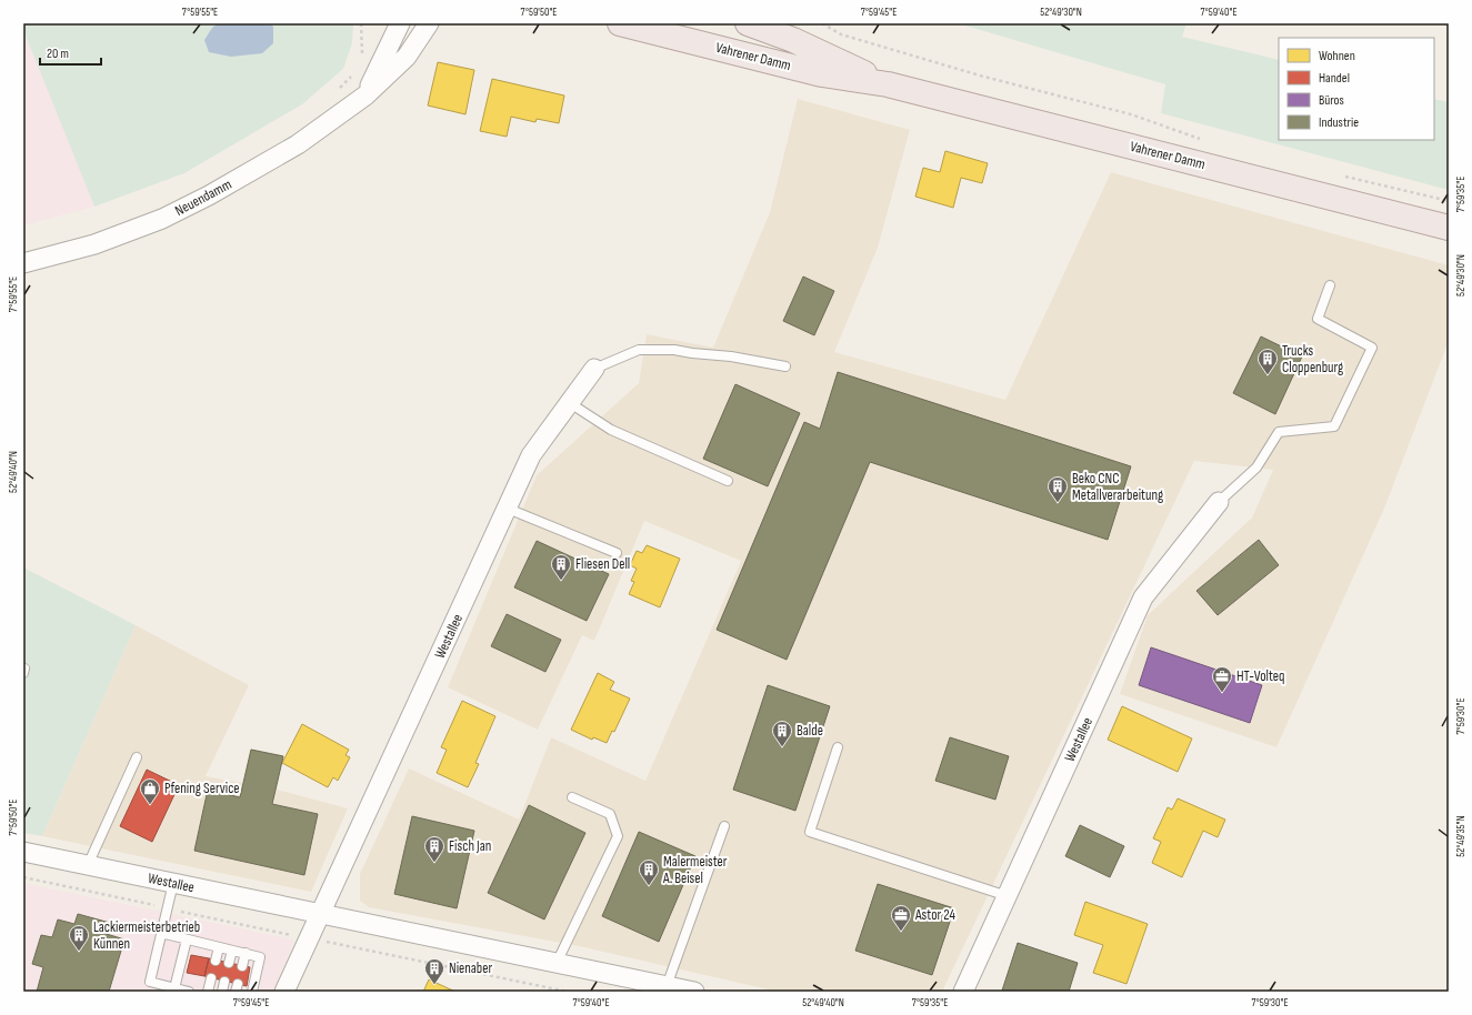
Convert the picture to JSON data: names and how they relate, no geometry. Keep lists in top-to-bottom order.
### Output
{
  "streets": {
    "main road": ["Vahrener Damm"],
    "street": ["Neuendamm", "Westallee"]
  },
  "places": {
    "building": [
      "Trucks Cloppenburg",
      "Beko CNC Metallverarbeitung",
      "Fliesen Dell",
      "Balde",
      "Fisch Jan",
      "Malermeister A. Beisel",
      "Lackiermeisterbetrieb Künnen",
      "Nienaber"
    ],
    "office": ["HT-Volteq", "Astor 24"],
    "shop": ["Pfening Service"]
  },
  "legend": [
    "Wohnen",
    "Handel",
    "Büros",
    "Industrie"
  ],
  "scale_bar": "20 m",
  "coordinates": [
    "7°59'55\"E",
    "7°59'50\"E",
    "7°59'45\"E",
    "52°49'30\"N",
    "7°59'40\"E",
    "7°59'35\"E",
    "52°49'40\"N",
    "7°59'30\"E",
    "52°49'35\"N"
  ]
}
